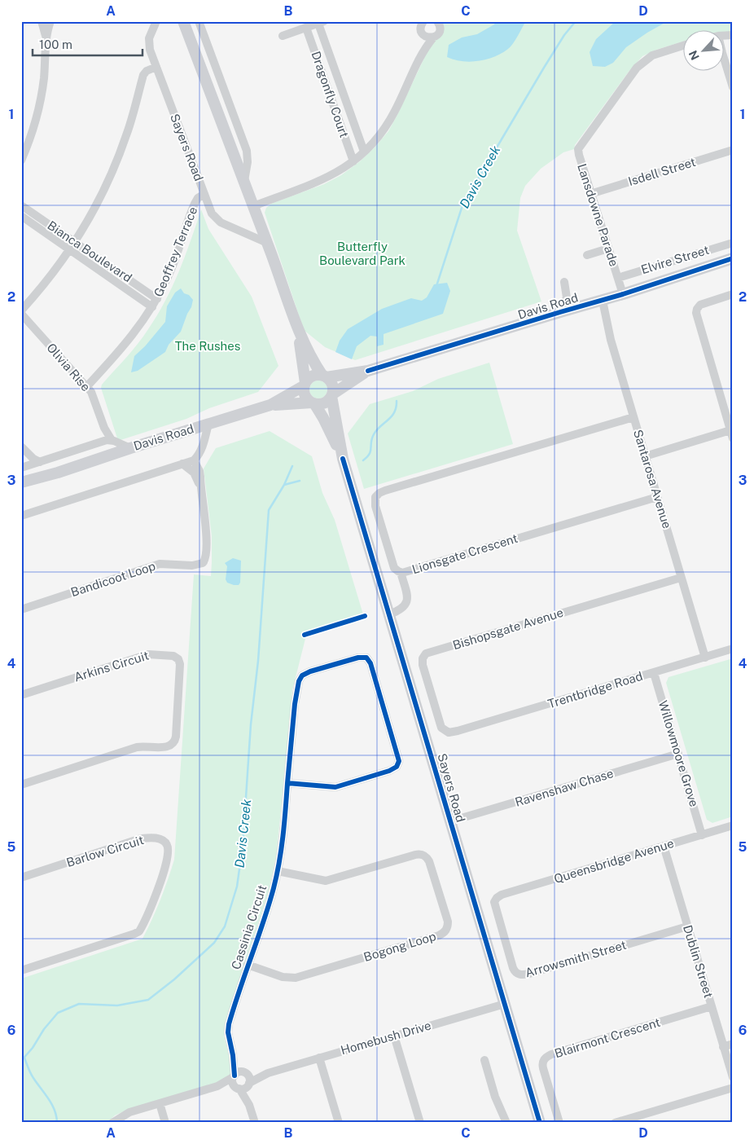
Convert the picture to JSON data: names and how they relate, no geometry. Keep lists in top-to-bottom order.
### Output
{
  "streets": {
    "street": [
      "Dragonfly Court",
      "Sayers Road",
      "Isdell Street",
      "Lansdowne Parade",
      "Bianca Boulevard",
      "Geoffrey Terrace",
      "Elvire Street",
      "Davis Road",
      "Olivia Rise",
      "Santarosa Avenue",
      "Lionsgate Crescent",
      "Bandicoot Loop",
      "Bishopsgate Avenue",
      "Arkins Circuit",
      "Trentbridge Road",
      "Willowmoore Grove",
      "Ravenshaw Chase",
      "Barlow Circuit",
      "Queensbridge Avenue",
      "Cassinia Circuit",
      "Bogong Loop",
      "Arrowsmith Street",
      "Dublin Street",
      "Homebush Drive",
      "Blairmont Crescent"
    ]
  },
  "crossings": [
    ["Sayers Road", "Geoffrey Terrace"],
    ["Sayers Road", "Davis Road"],
    ["Sayers Road", "Ravenshaw Chase"],
    ["Sayers Road", "Homebush Drive"],
    ["Isdell Street", "Lansdowne Parade"],
    ["Lansdowne Parade", "Elvire Street"],
    ["Lansdowne Parade", "Davis Road"],
    ["Bianca Boulevard", "Geoffrey Terrace"],
    ["Geoffrey Terrace", "Olivia Rise"],
    ["Davis Road", "Santarosa Avenue"],
    ["Santarosa Avenue", "Lionsgate Crescent"],
    ["Santarosa Avenue", "Bishopsgate Avenue"],
    ["Santarosa Avenue", "Trentbridge Road"],
    ["Bishopsgate Avenue", "Trentbridge Road"],
    ["Trentbridge Road", "Willowmoore Grove"],
    ["Willowmoore Grove", "Ravenshaw Chase"],
    ["Willowmoore Grove", "Queensbridge Avenue"],
    ["Queensbridge Avenue", "Arrowsmith Street"],
    ["Queensbridge Avenue", "Dublin Street"],
    ["Cassinia Circuit", "Bogong Loop"],
    ["Cassinia Circuit", "Homebush Drive"],
    ["Arrowsmith Street", "Dublin Street"],
    ["Dublin Street", "Blairmont Crescent"]
  ],
  "water": ["Davis Creek"],
  "parks": ["Butterfly Boulevard Park", "The Rushes"],
  "scale_bar": "100 m",
  "north": "bottom left",
  "grid": {
    "columns": [
      "A",
      "B",
      "C",
      "D"
    ],
    "rows": [
      "1",
      "2",
      "3",
      "4",
      "5",
      "6"
    ]
  }
}
